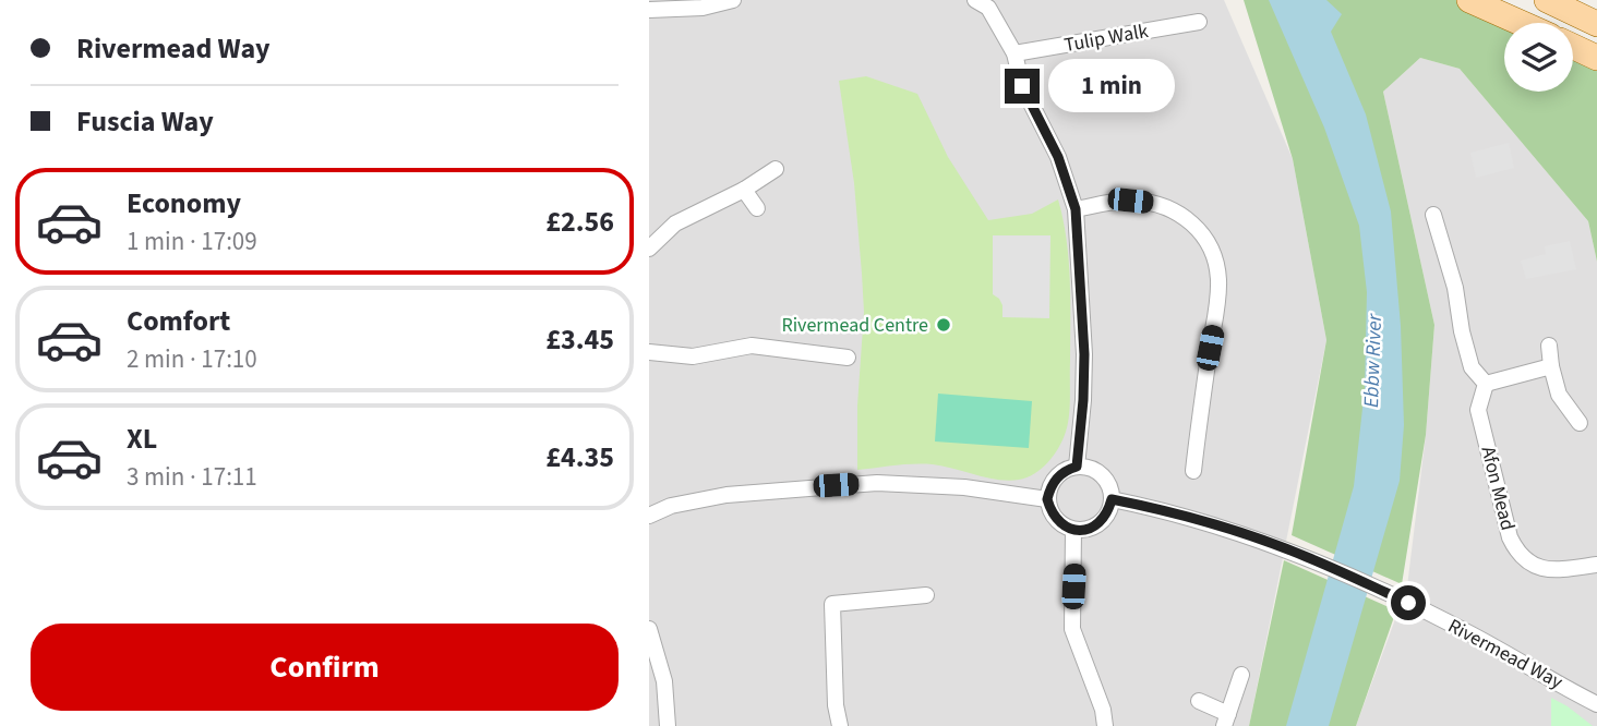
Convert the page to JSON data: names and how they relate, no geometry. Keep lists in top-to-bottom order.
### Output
{
  "streets": {
    "street": ["Tulip Walk", "Afon Mead", "Rivermead Way"]
  },
  "water": ["Ebbw River"],
  "places": ["Rivermead Centre"],
  "page": {
    "banner": ["Rivermead Way", "Fuscia Way"],
    "bubble": "1 min",
    "list": [
      {
        "name": "Economy",
        "note": "1 min · 17:09",
        "value": "£2.56"
      },
      {
        "name": "Comfort",
        "note": "2 min · 17:10",
        "value": "£3.45"
      },
      {
        "name": "XL",
        "note": "3 min · 17:11",
        "value": "£4.35"
      }
    ],
    "buttons": "Confirm"
  }
}
